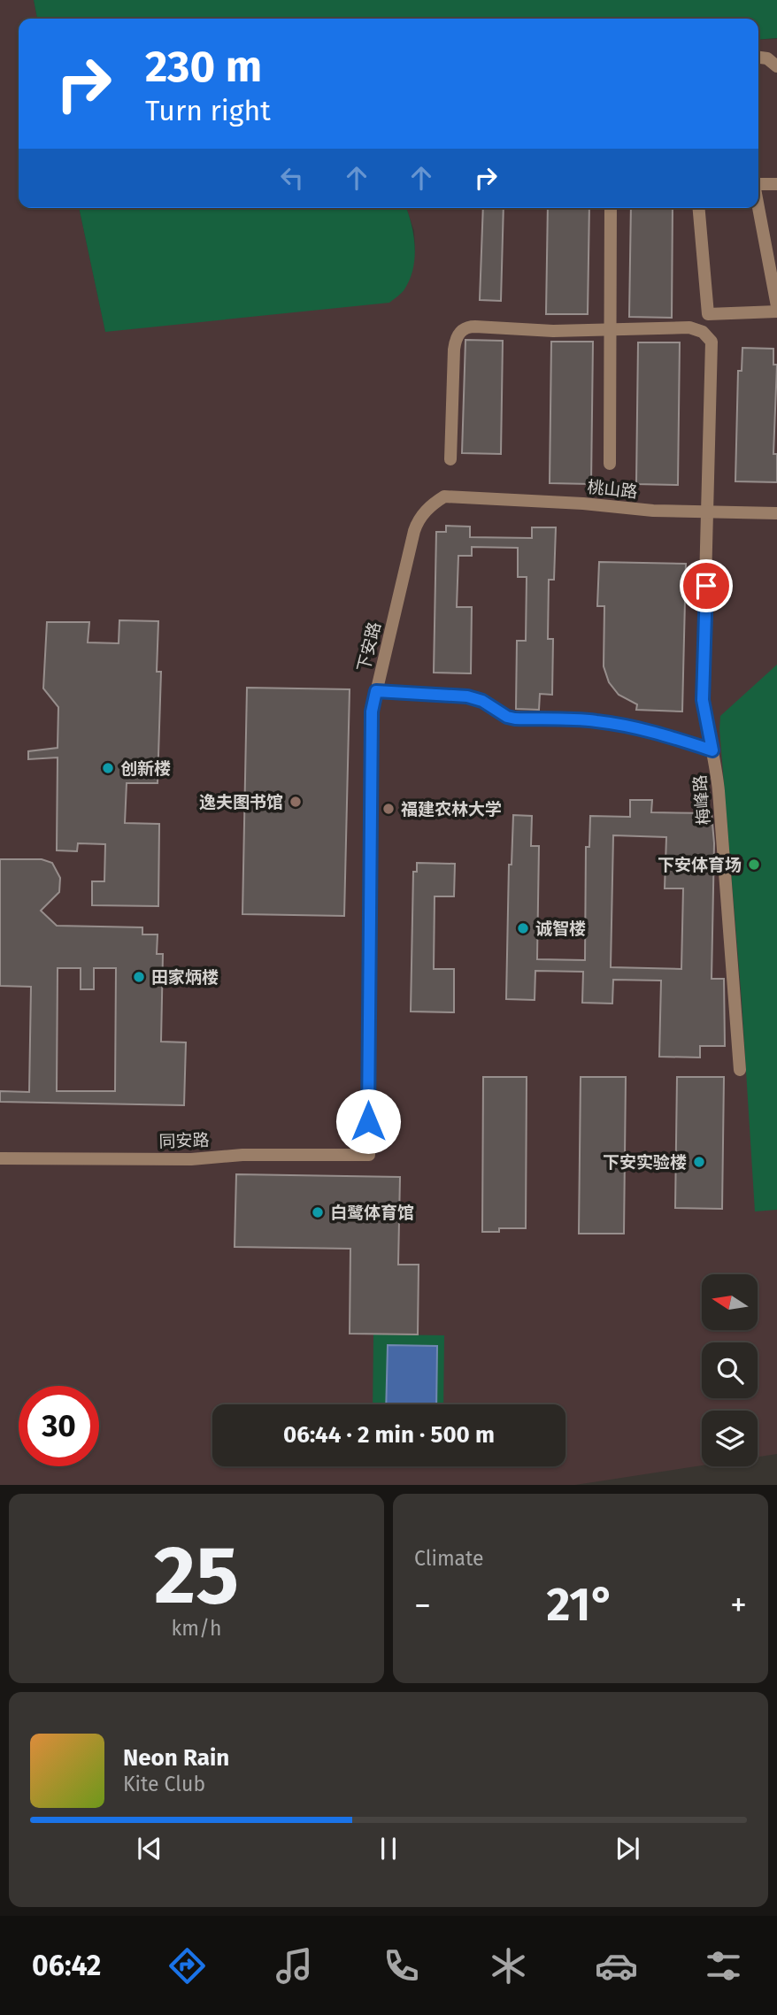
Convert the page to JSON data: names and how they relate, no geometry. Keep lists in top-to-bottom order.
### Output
{
  "streets": {
    "street": [
      "桃山路",
      "下安路",
      "梅峰路",
      "同安路"
    ]
  },
  "crossings": [
    ["桃山路", "下安路"],
    ["桃山路", "梅峰路"],
    ["下安路", "同安路"]
  ],
  "places": [
    "创新楼",
    "逸夫图书馆",
    "福建农林大学",
    "下安体育场",
    "诚智楼",
    "田家炳楼",
    "下安实验楼",
    "白鹭体育馆"
  ],
  "north": "left",
  "page": {
    "turn": ["230 m", "Turn right"],
    "limit": "30",
    "trip": "06:44 · 2 min · 500 m",
    "tile": [
      ["25", "km/h"],
      "Climate"
    ],
    "heat": ["−", "21°", "+"],
    "song": ["Neon Rain", "Kite Club"],
    "tabs": "06:42"
  }
}
